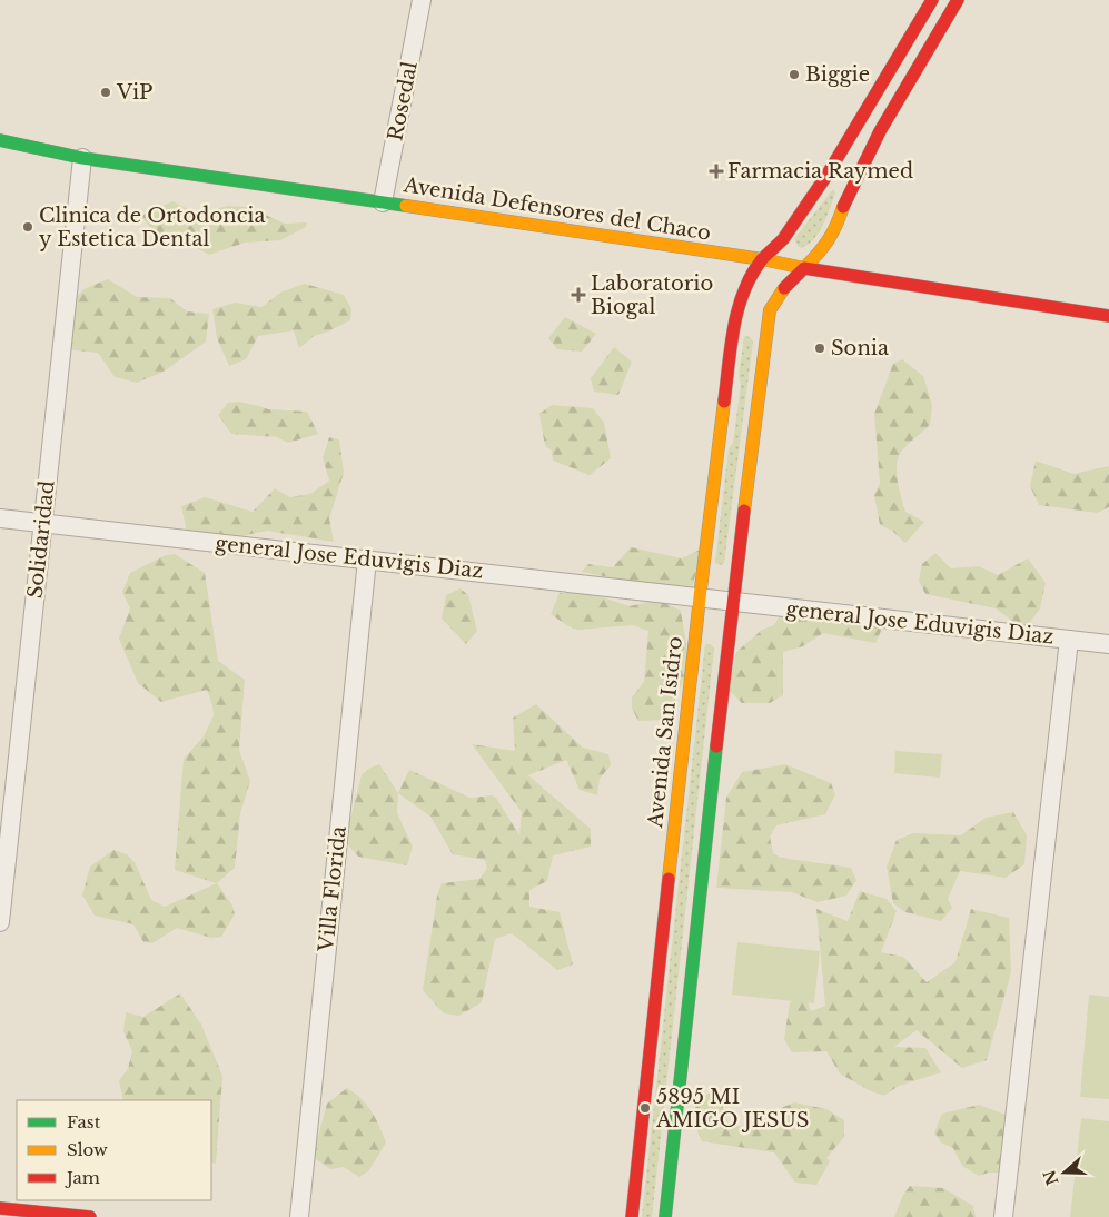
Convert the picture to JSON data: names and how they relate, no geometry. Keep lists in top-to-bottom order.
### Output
{
  "streets": {
    "main road": ["Avenida Defensores del Chaco", "Avenida San Isidro"],
    "street": [
      "Rosedal",
      "Solidaridad",
      "general Jose Eduvigis Diaz",
      "Villa Florida"
    ]
  },
  "crossings": [
    ["Rosedal", "Avenida Defensores del Chaco"],
    ["Avenida Defensores del Chaco", "Solidaridad"],
    ["Avenida Defensores del Chaco", "Avenida San Isidro"],
    ["Solidaridad", "general Jose Eduvigis Diaz"],
    ["general Jose Eduvigis Diaz", "Avenida San Isidro"],
    ["general Jose Eduvigis Diaz", "Villa Florida"]
  ],
  "places": {
    "other": [
      "Biggie",
      "ViP",
      "Clinica de Ortodoncia y Estetica Dental",
      "Sonia",
      "5895 MI AMIGO JESUS"
    ],
    "health": ["Farmacia Raymed", "Laboratorio Biogal"]
  },
  "legend": ["Fast", "Slow", "Jam"],
  "north": "left"
}
